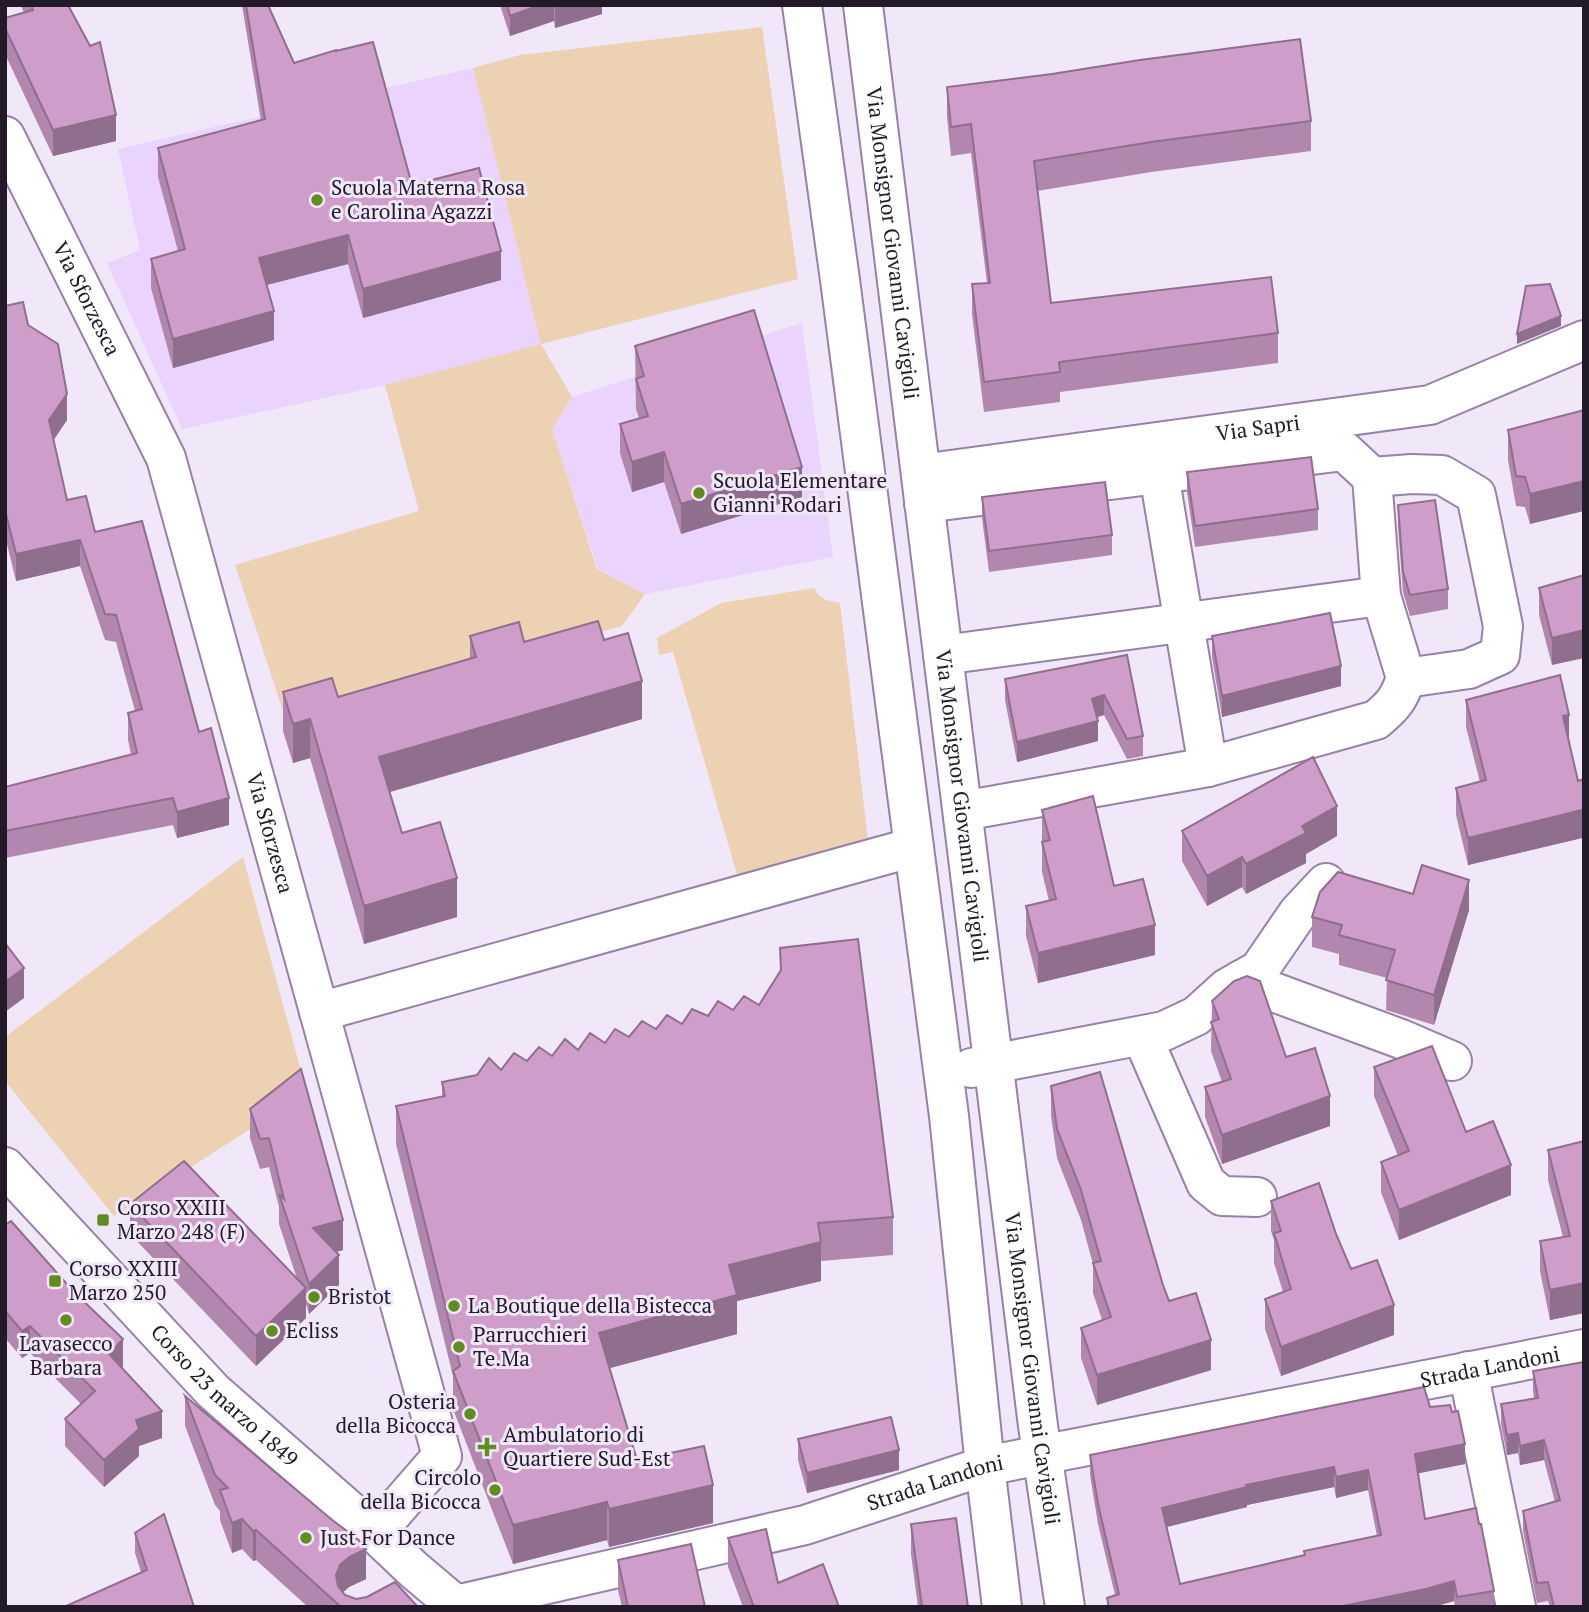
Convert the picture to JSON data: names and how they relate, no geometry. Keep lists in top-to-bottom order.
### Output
{
  "streets": {
    "street": [
      "Via Monsignor Giovanni Cavigioli",
      "Via Sforzesca",
      "Via Sapri",
      "Strada Landoni",
      "Corso 23 marzo 1849"
    ]
  },
  "crossings": [
    ["Via Monsignor Giovanni Cavigioli", "Via Sapri"],
    ["Via Monsignor Giovanni Cavigioli", "Strada Landoni"],
    ["Via Sforzesca", "Corso 23 marzo 1849"],
    ["Strada Landoni", "Corso 23 marzo 1849"]
  ],
  "places": {
    "other": [
      "Scuola Materna Rosa e Carolina Agazzi",
      "Scuola Elementare Gianni Rodari",
      "Bristot",
      "La Boutique della Bistecca",
      "Lavasecco Barbara",
      "Ecliss",
      "Parrucchieri Te.Ma",
      "Osteria della Bicocca",
      "Circolo della Bicocca",
      "Just For Dance"
    ],
    "transit": ["Corso XXIII Marzo 248 (F)", "Corso XXIII Marzo 250"],
    "health": ["Ambulatorio di Quartiere Sud-Est"]
  }
}
